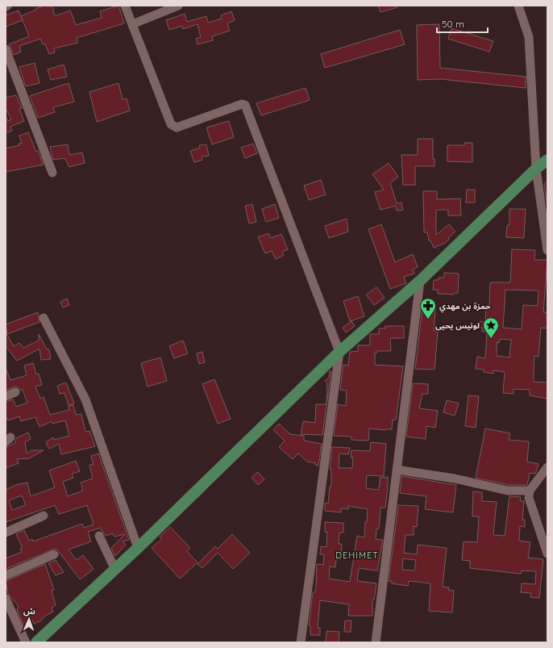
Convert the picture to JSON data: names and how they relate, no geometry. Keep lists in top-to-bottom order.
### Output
{
  "districts": ["DEHIMET"],
  "places": {
    "pharmacy": ["حمزة بن مهدي"],
    "place": ["لونيس يحيى"]
  },
  "scale_bar": "50 m",
  "north": "top"
}
